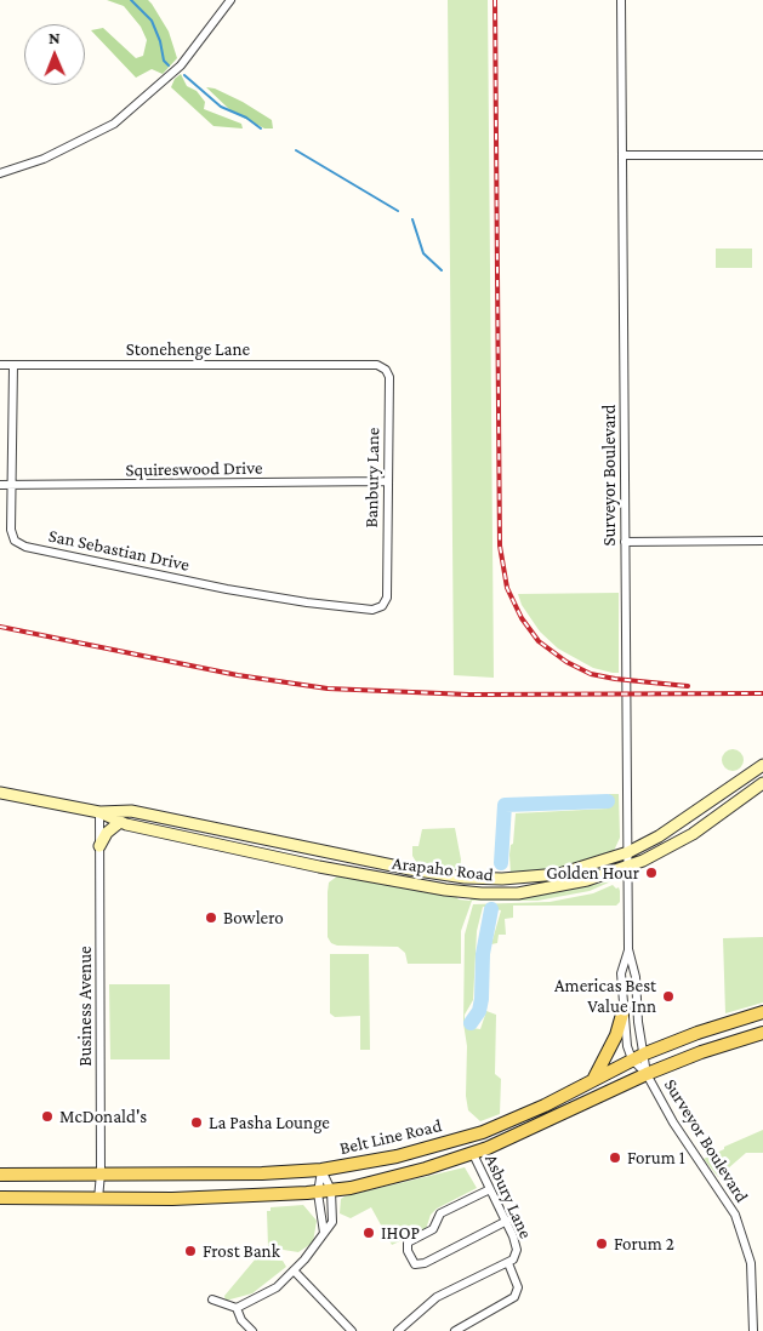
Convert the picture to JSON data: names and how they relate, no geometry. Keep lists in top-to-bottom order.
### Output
{
  "streets": {
    "main road": ["Arapaho Road", "Belt Line Road"],
    "street": [
      "Stonehenge Lane",
      "Squireswood Drive",
      "Surveyor Boulevard",
      "Banbury Lane",
      "San Sebastian Drive",
      "Business Avenue",
      "Asbury Lane"
    ]
  },
  "crossings": [
    ["Stonehenge Lane", "Banbury Lane"],
    ["Stonehenge Lane", "San Sebastian Drive"],
    ["Squireswood Drive", "Banbury Lane"],
    ["Squireswood Drive", "San Sebastian Drive"],
    ["Surveyor Boulevard", "Arapaho Road"],
    ["Surveyor Boulevard", "Belt Line Road"],
    ["Banbury Lane", "San Sebastian Drive"],
    ["Arapaho Road", "Business Avenue"],
    ["Business Avenue", "Belt Line Road"],
    ["Belt Line Road", "Asbury Lane"]
  ],
  "places": [
    "Golden Hour",
    "Bowlero",
    "Americas Best Value Inn",
    "McDonald's",
    "La Pasha Lounge",
    "Forum 1",
    "IHOP",
    "Forum 2",
    "Frost Bank"
  ],
  "north": "top"
}
